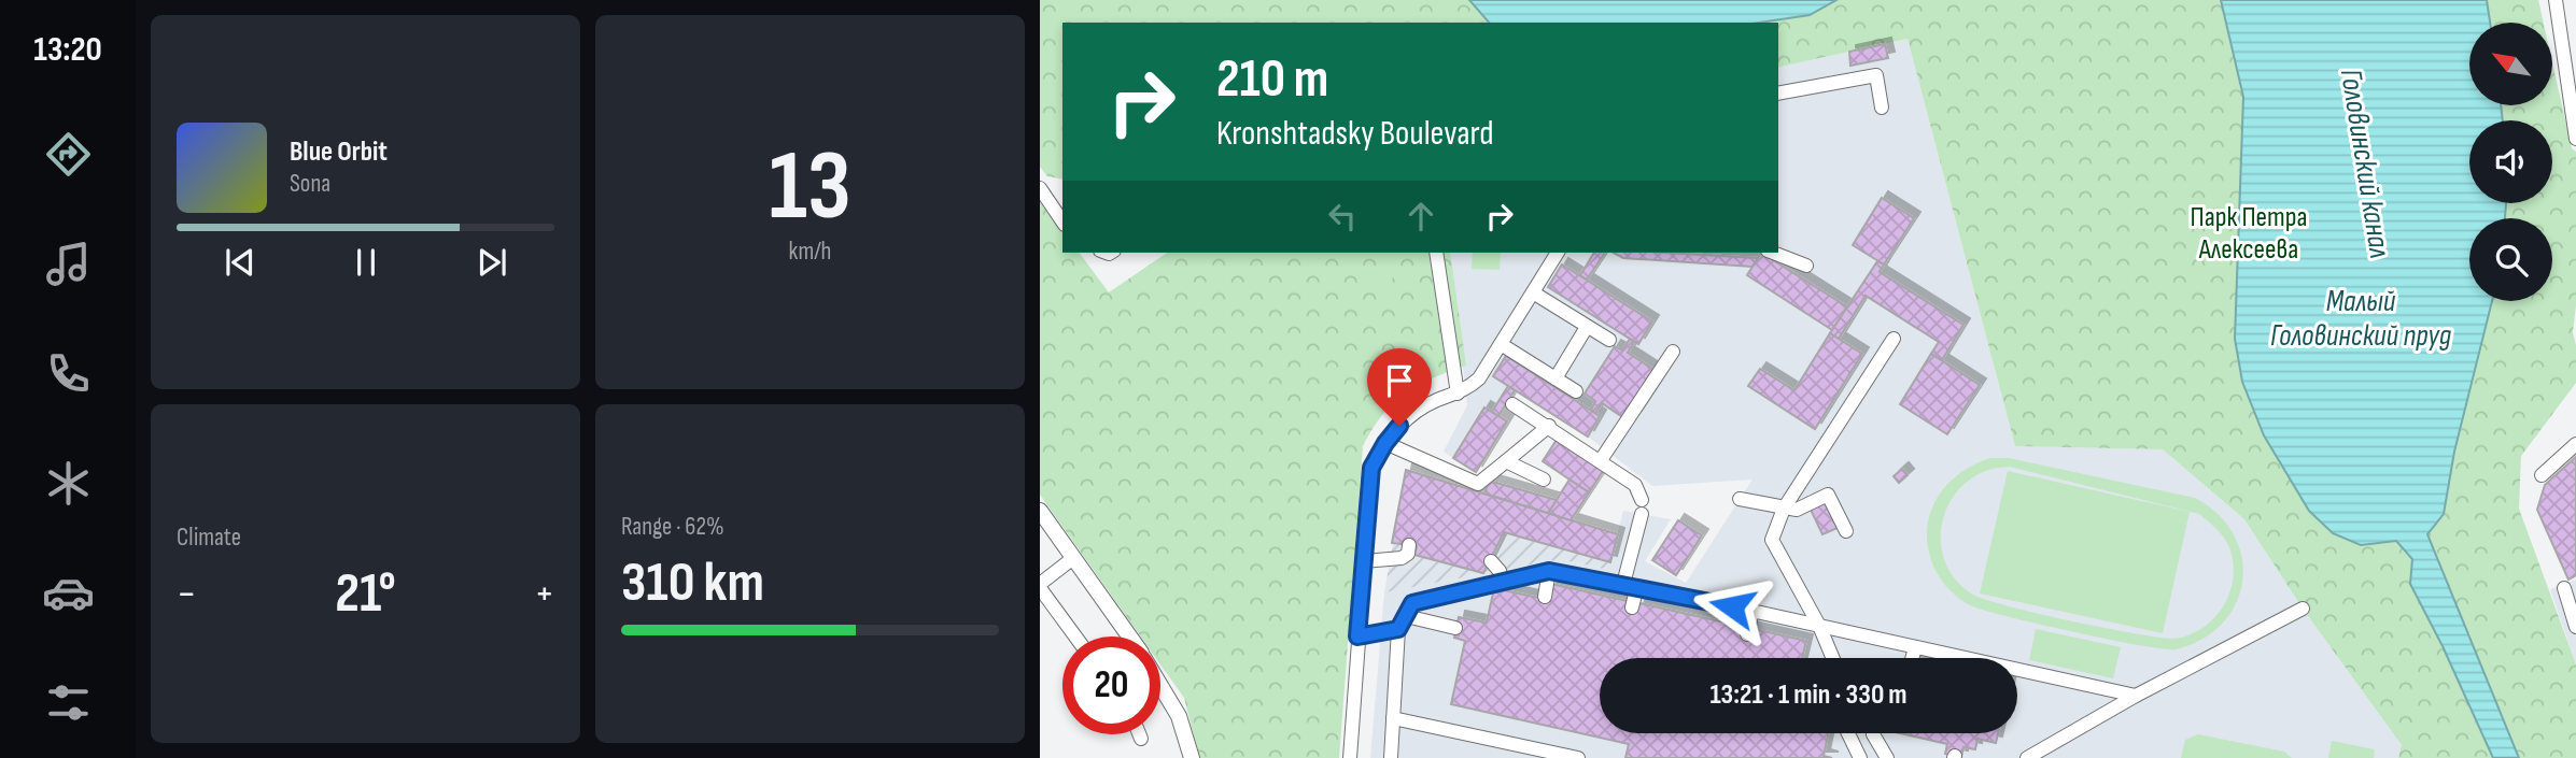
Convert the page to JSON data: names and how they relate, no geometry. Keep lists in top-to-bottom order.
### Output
{
  "water": ["Головинский канал", "Малый Головинский пруд"],
  "parks": ["Парк Петра Алексеева"],
  "north": "top left",
  "page": {
    "tabs": "13:20",
    "tile": [
      ["13", "km/h"],
      "Climate",
      ["Range · 62%", "310 km"]
    ],
    "turn": ["210 m", "Kronshtadsky Boulevard"],
    "song": ["Blue Orbit", "Sona"],
    "heat": ["−", "21°", "+"],
    "limit": "20",
    "trip": "13:21 · 1 min · 330 m"
  }
}
